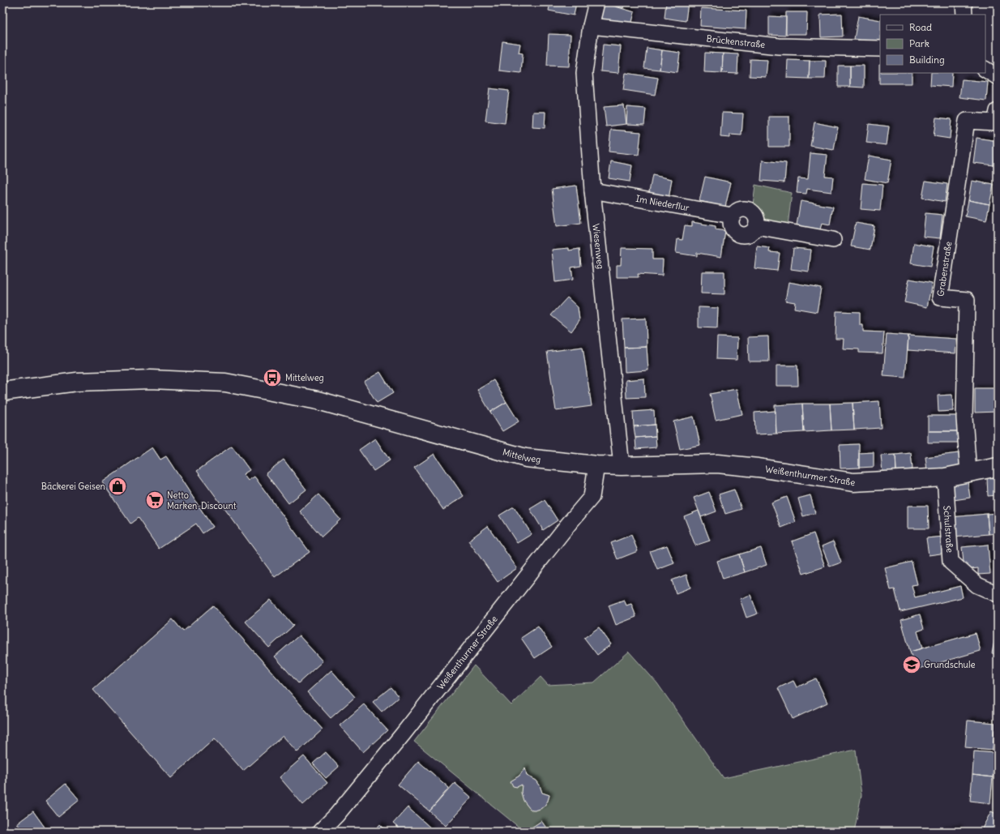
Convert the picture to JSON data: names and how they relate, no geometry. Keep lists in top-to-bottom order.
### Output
{
  "streets": {
    "street": [
      "Brückenstraße",
      "Im Niederflur",
      "Wiesenweg",
      "Grabenstraße",
      "Mittelweg",
      "Weißenthurmer Straße",
      "Schulstraße"
    ]
  },
  "crossings": [
    ["Brückenstraße", "Wiesenweg"],
    ["Im Niederflur", "Wiesenweg"],
    ["Wiesenweg", "Mittelweg"],
    ["Wiesenweg", "Weißenthurmer Straße"],
    ["Grabenstraße", "Weißenthurmer Straße"],
    ["Mittelweg", "Weißenthurmer Straße"],
    ["Weißenthurmer Straße", "Schulstraße"]
  ],
  "places": {
    "bus stop": ["Mittelweg"],
    "shop": ["Bäckerei Geisen"],
    "supermarket": ["Netto Marken-Discount"],
    "school or university": ["Grundschule"]
  },
  "legend": ["Road", "Park", "Building"]
}
